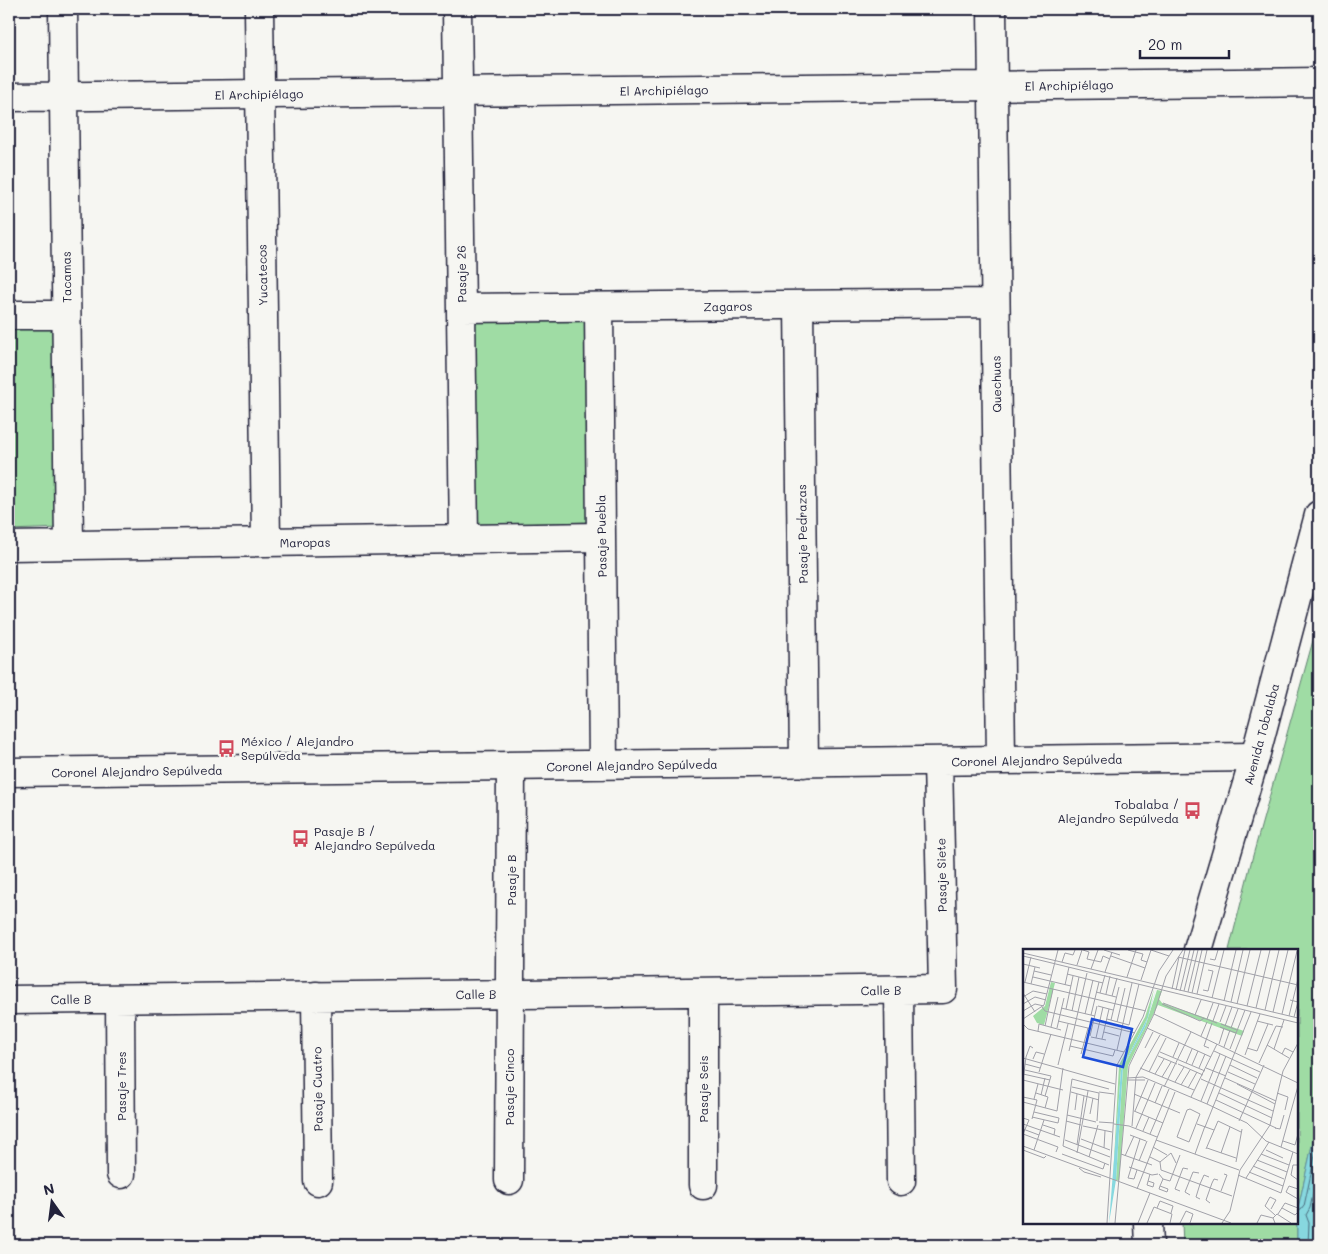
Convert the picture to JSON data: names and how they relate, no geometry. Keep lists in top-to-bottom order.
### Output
{
  "streets": {
    "street": [
      "El Archipiélago",
      "Pasaje 26",
      "Yucatecos",
      "Tacamas",
      "Zagaros",
      "Quechuas",
      "Pasaje Pedrazas",
      "Pasaje Puebla",
      "Maropas",
      "Avenida Tobalaba",
      "Coronel Alejandro Sepúlveda",
      "Pasaje Siete",
      "Pasaje B",
      "Calle B",
      "Pasaje Tres",
      "Pasaje Cinco",
      "Pasaje Cuatro",
      "Pasaje Seis"
    ]
  },
  "crossings": [
    ["El Archipiélago", "Pasaje 26"],
    ["El Archipiélago", "Yucatecos"],
    ["El Archipiélago", "Tacamas"],
    ["El Archipiélago", "Quechuas"],
    ["Pasaje 26", "Zagaros"],
    ["Pasaje 26", "Maropas"],
    ["Yucatecos", "Maropas"],
    ["Tacamas", "Maropas"],
    ["Zagaros", "Quechuas"],
    ["Zagaros", "Pasaje Pedrazas"],
    ["Zagaros", "Pasaje Puebla"],
    ["Quechuas", "Coronel Alejandro Sepúlveda"],
    ["Pasaje Pedrazas", "Coronel Alejandro Sepúlveda"],
    ["Pasaje Puebla", "Maropas"],
    ["Pasaje Puebla", "Coronel Alejandro Sepúlveda"],
    ["Avenida Tobalaba", "Coronel Alejandro Sepúlveda"],
    ["Coronel Alejandro Sepúlveda", "Pasaje Siete"],
    ["Coronel Alejandro Sepúlveda", "Pasaje B"],
    ["Pasaje Siete", "Calle B"],
    ["Pasaje B", "Calle B"],
    ["Pasaje B", "Pasaje Cinco"],
    ["Calle B", "Pasaje Tres"],
    ["Calle B", "Pasaje Cinco"],
    ["Calle B", "Pasaje Cuatro"],
    ["Calle B", "Pasaje Seis"]
  ],
  "places": {
    "bus stop": ["México / Alejandro Sepúlveda", "Tobalaba / Alejandro Sepúlveda", "Pasaje B / Alejandro Sepúlveda"]
  },
  "scale_bar": "20 m",
  "north": "top"
}
